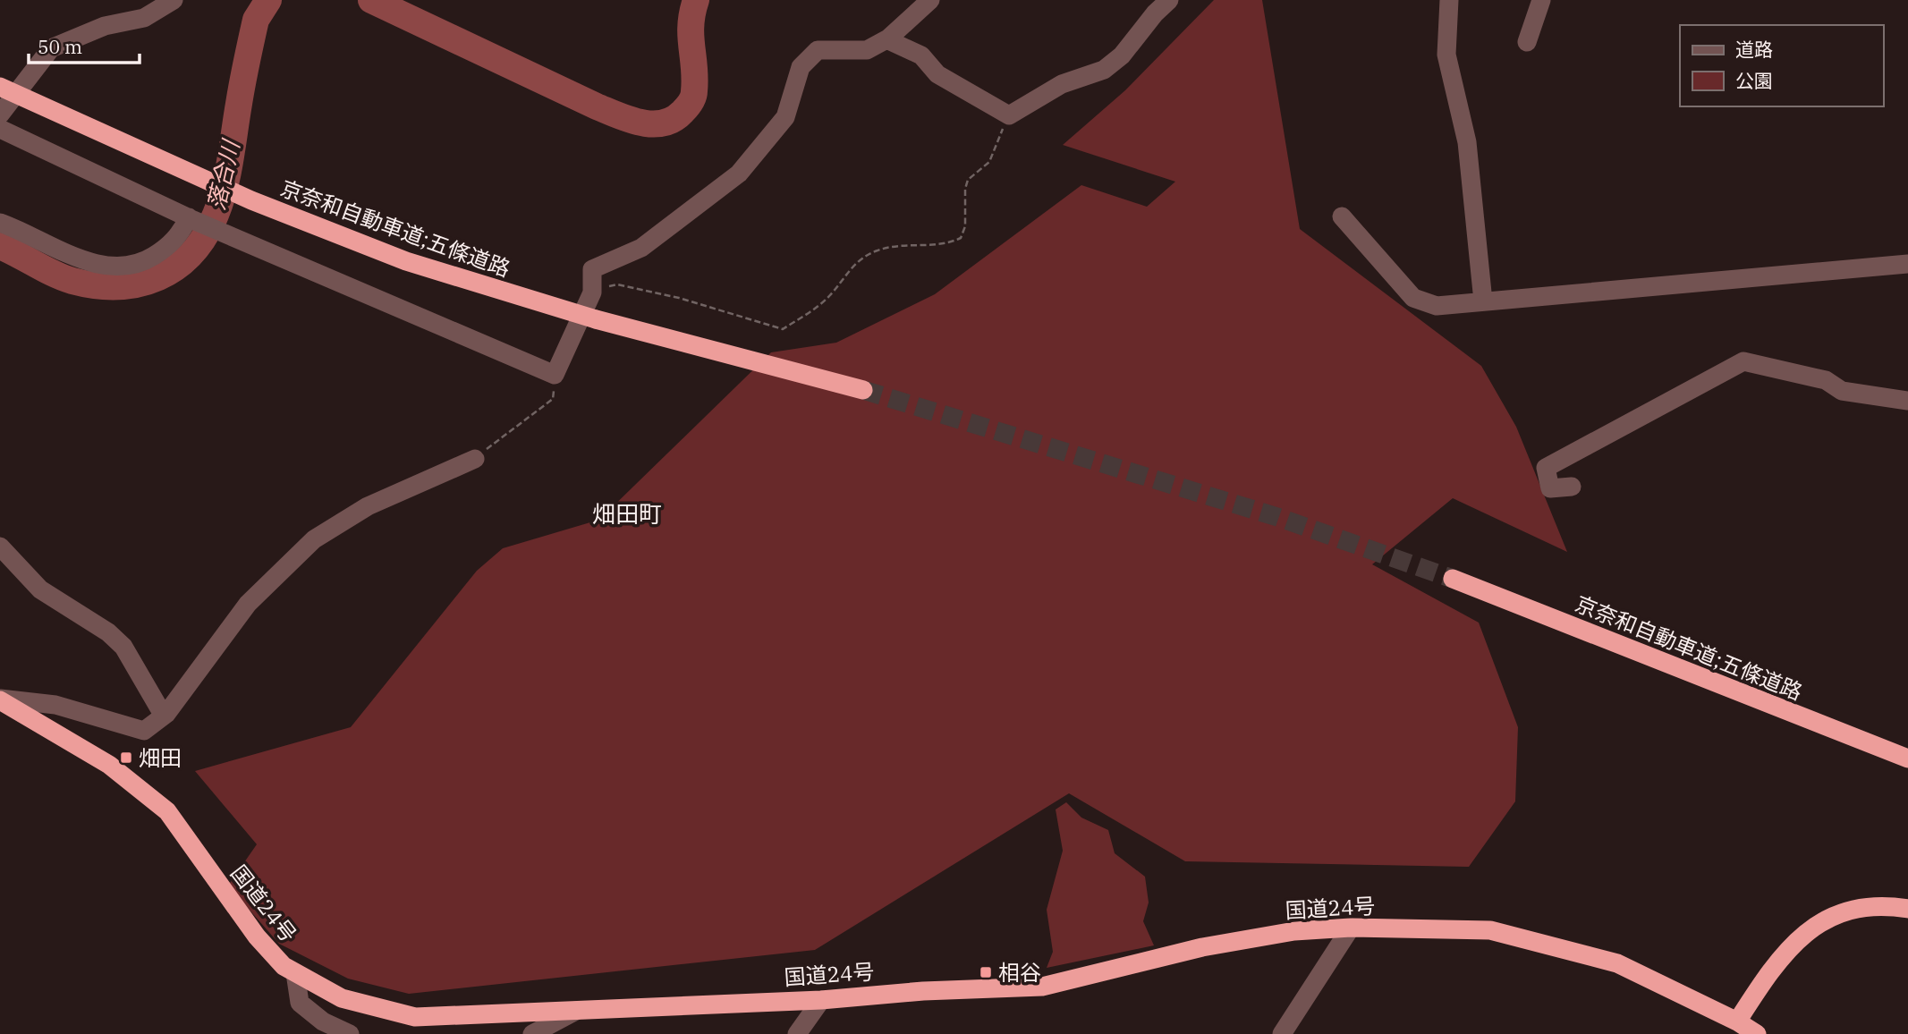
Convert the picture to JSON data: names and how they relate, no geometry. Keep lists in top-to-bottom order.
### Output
{
  "streets": {
    "highway": ["京奈和自動車道;五條道路", "国道24号"]
  },
  "districts": ["畑田町"],
  "water": ["落合川"],
  "places": {
    "transit": ["畑田", "相谷"]
  },
  "legend": ["道路", "公園"],
  "scale_bar": "50 m"
}
